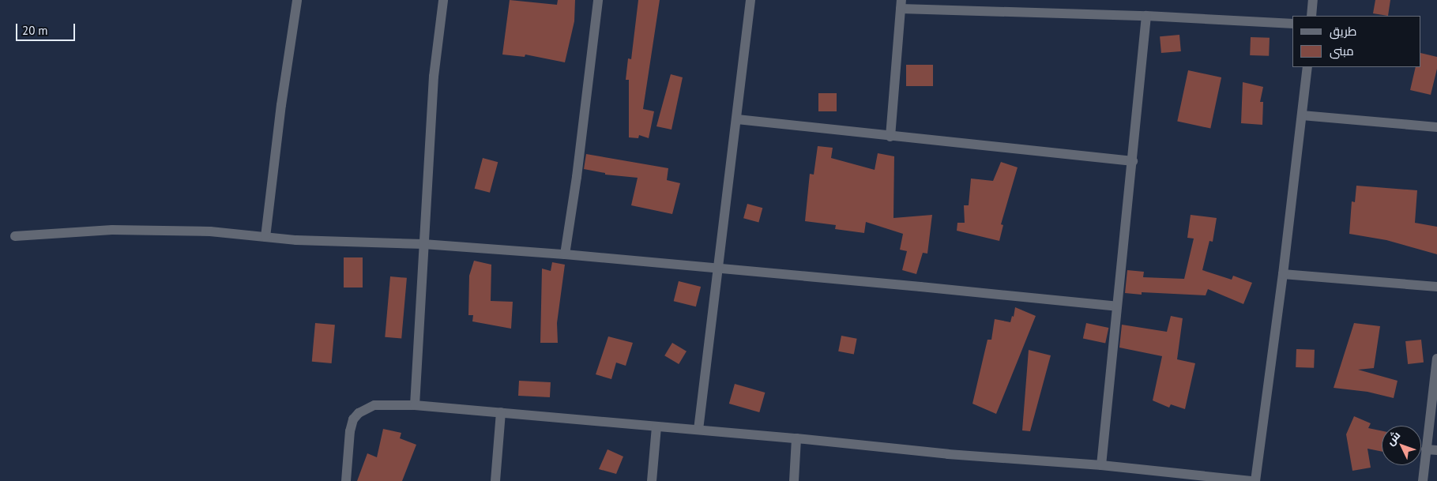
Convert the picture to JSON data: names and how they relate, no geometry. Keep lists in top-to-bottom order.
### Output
{
  "legend": ["طريق", "مبنى"],
  "scale_bar": "20 m",
  "north": "top left"
}
